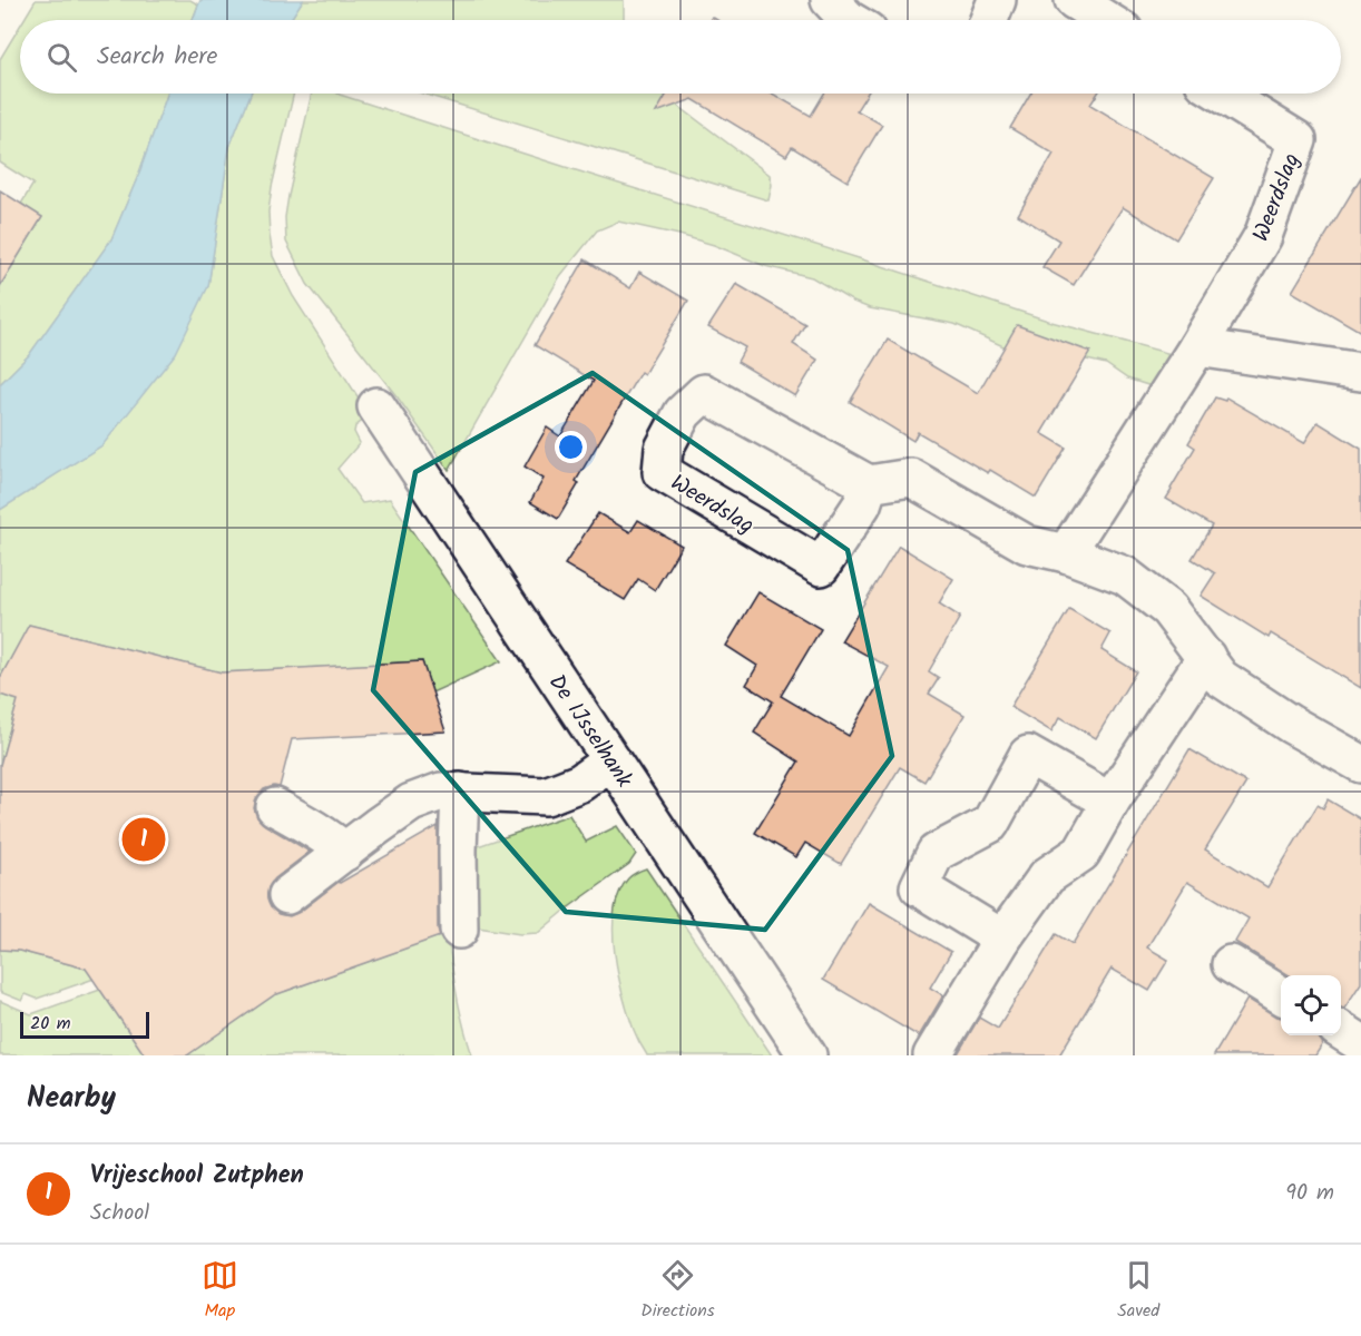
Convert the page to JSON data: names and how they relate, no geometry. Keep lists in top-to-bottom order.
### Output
{
  "streets": {
    "street": ["Weerdslag", "De IJsselhank"]
  },
  "scale_bar": "20 m",
  "page": {
    "search": "Search here",
    "pins": "1",
    "scale": "20 m",
    "heading": "Nearby",
    "list": [
      {
        "mark": "1",
        "name": "Vrijeschool Zutphen",
        "note": "School",
        "value": "90 m"
      }
    ],
    "nav": ["Map", "Directions", "Saved"]
  }
}
